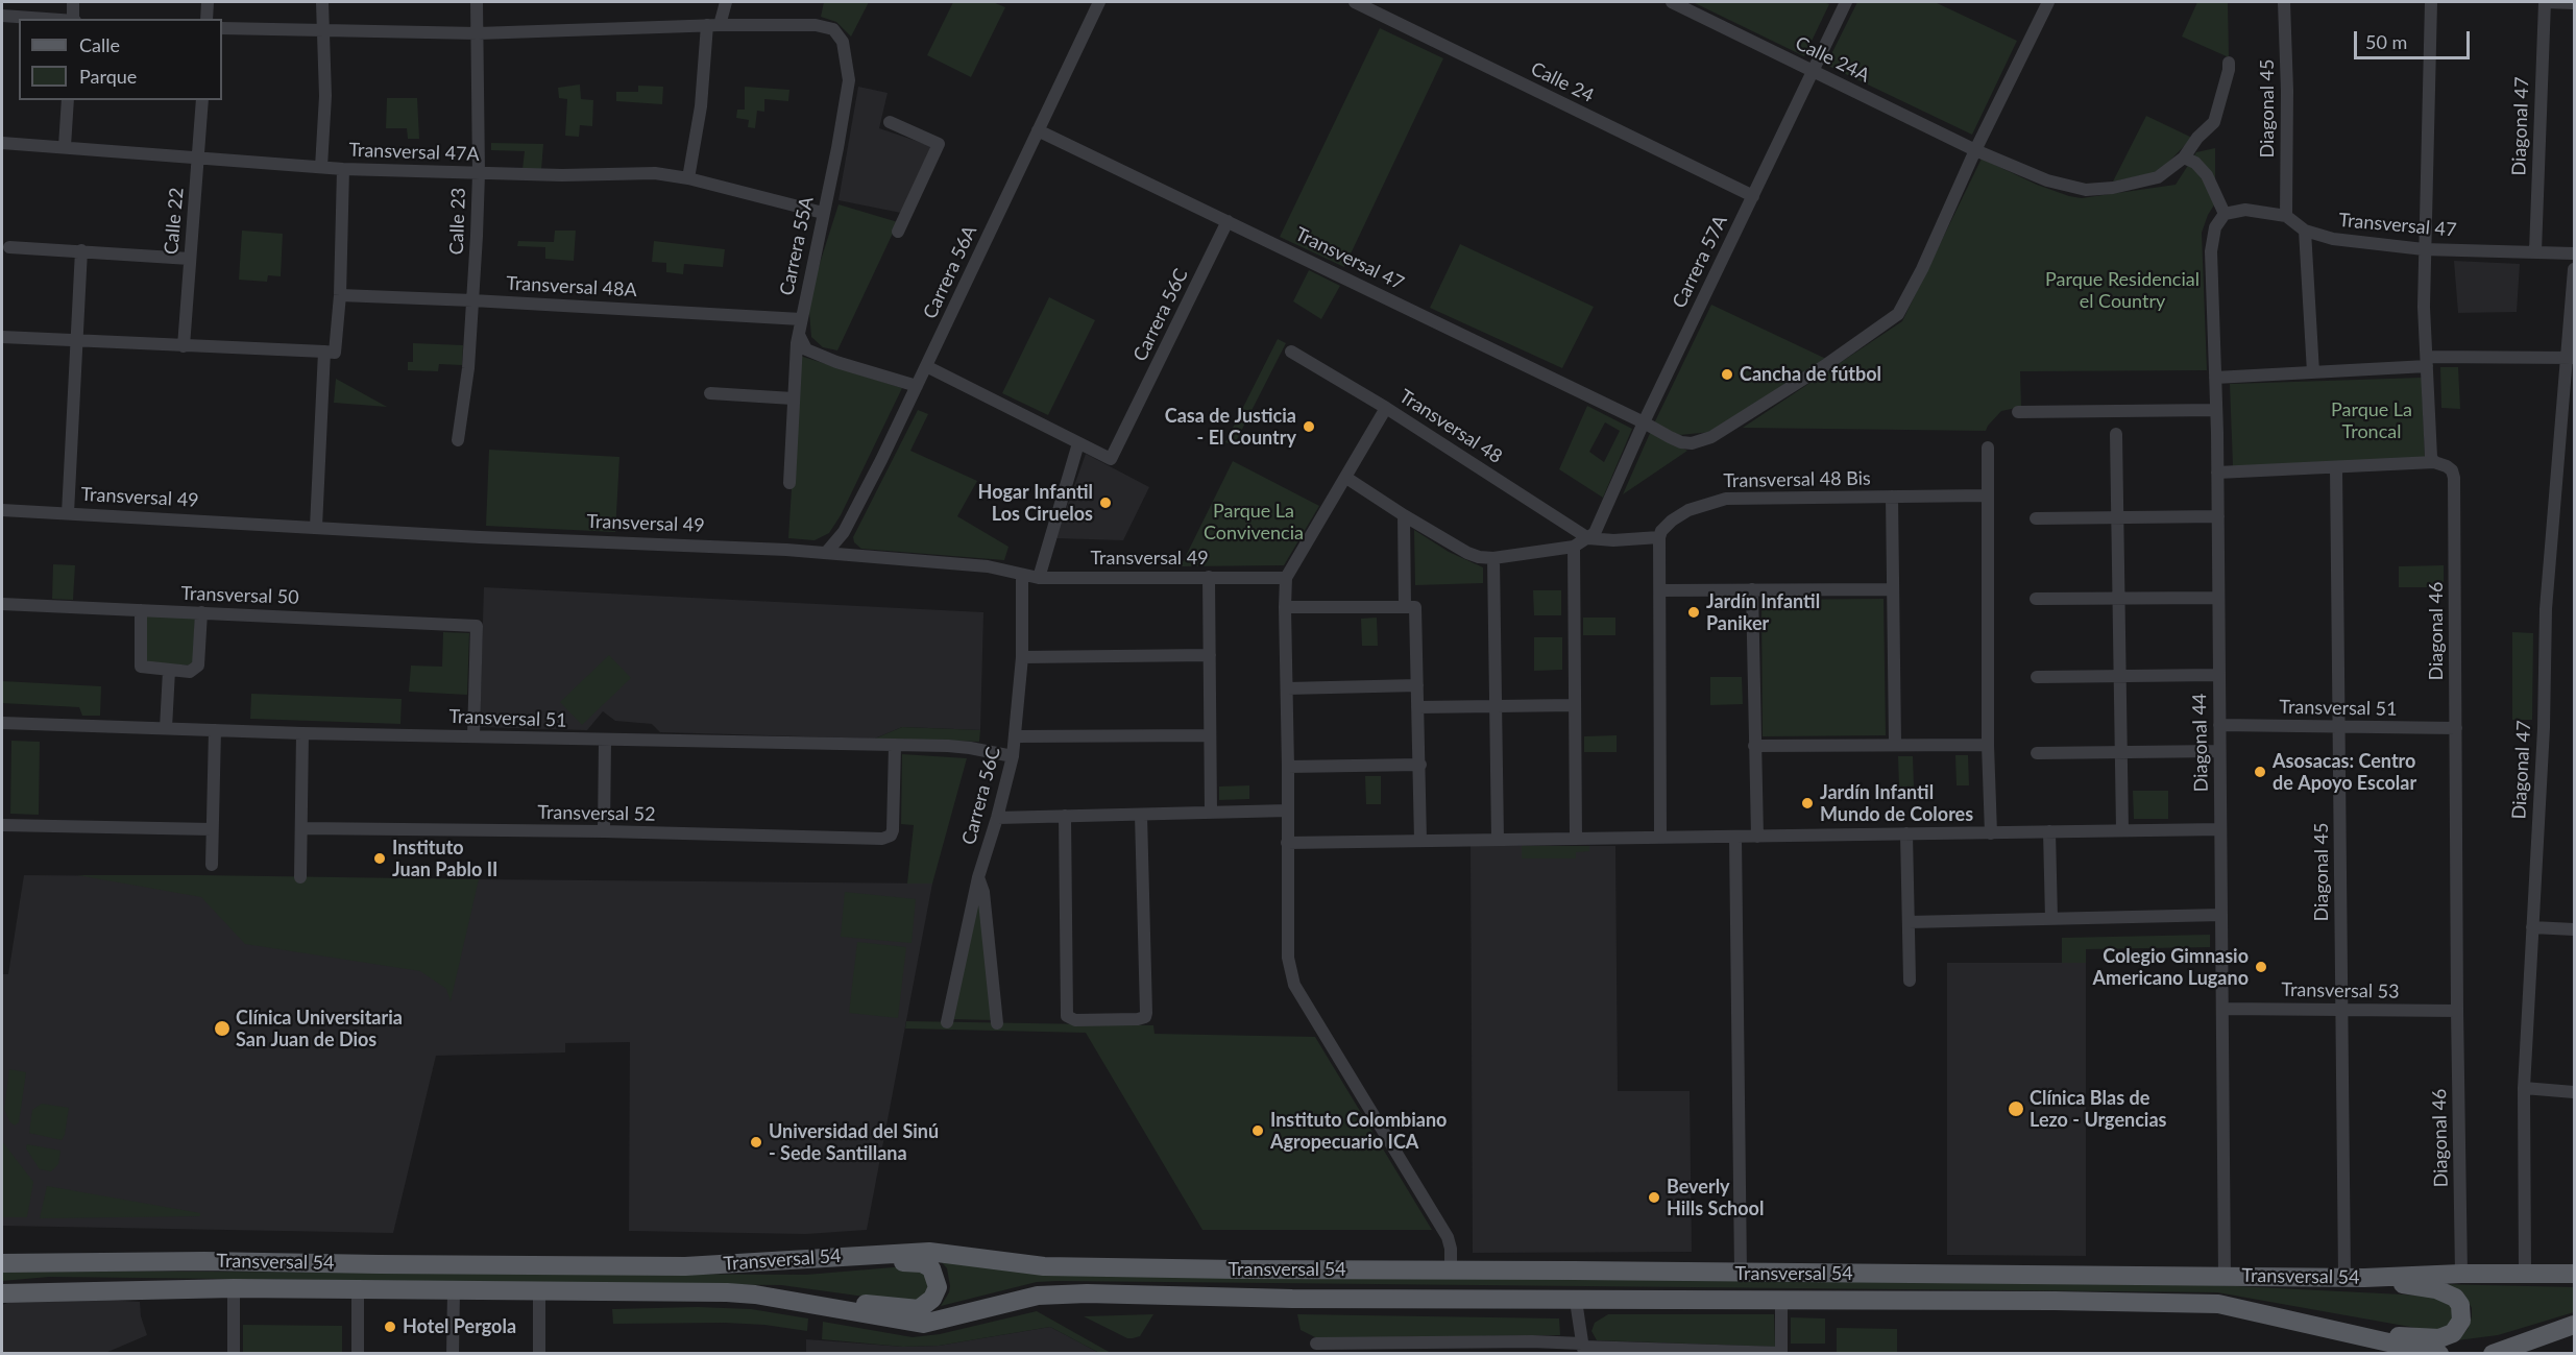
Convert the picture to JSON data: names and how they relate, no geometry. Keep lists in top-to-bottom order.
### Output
{
  "streets": {
    "main road": ["Transversal 54"],
    "street": [
      "Calle 24A",
      "Calle 24",
      "Diagonal 45",
      "Diagonal 47",
      "Transversal 47A",
      "Calle 22",
      "Calle 23",
      "Transversal 47",
      "Carrera 55A",
      "Carrera 57A",
      "Carrera 56A",
      "Transversal 48A",
      "Carrera 56C",
      "Transversal 48",
      "Transversal 48 Bis",
      "Transversal 49",
      "Transversal 50",
      "Diagonal 46",
      "Transversal 51",
      "Diagonal 44",
      "Transversal 52",
      "Transversal 53"
    ]
  },
  "crossings": [
    ["Calle 24A", "Transversal 47"],
    ["Calle 24A", "Carrera 57A"],
    ["Calle 24", "Carrera 57A"],
    ["Diagonal 45", "Transversal 47"],
    ["Diagonal 45", "Transversal 51"],
    ["Diagonal 45", "Transversal 53"],
    ["Diagonal 45", "Transversal 54"],
    ["Diagonal 47", "Transversal 47"],
    ["Diagonal 47", "Transversal 54"],
    ["Transversal 47A", "Calle 22"],
    ["Transversal 47A", "Calle 23"],
    ["Transversal 47A", "Carrera 55A"],
    ["Calle 23", "Transversal 48A"],
    ["Transversal 47", "Carrera 57A"],
    ["Transversal 47", "Carrera 56A"],
    ["Transversal 47", "Carrera 56C"],
    ["Transversal 47", "Diagonal 44"],
    ["Carrera 55A", "Transversal 48A"],
    ["Carrera 57A", "Transversal 48"],
    ["Carrera 56A", "Transversal 49"],
    ["Carrera 56C", "Transversal 49"],
    ["Carrera 56C", "Transversal 51"],
    ["Transversal 50", "Transversal 51"],
    ["Diagonal 46", "Transversal 51"],
    ["Diagonal 46", "Transversal 53"],
    ["Diagonal 46", "Transversal 54"],
    ["Transversal 51", "Diagonal 44"],
    ["Transversal 51", "Transversal 52"],
    ["Diagonal 44", "Transversal 53"],
    ["Diagonal 44", "Transversal 54"]
  ],
  "parks": ["Parque Residencial el Country", "Parque La Troncal", "Parque La Convivencia"],
  "places": [
    "Cancha de fútbol",
    "Casa de Justicia - El Country",
    "Hogar Infantil Los Ciruelos",
    "Jardín Infantil Paniker",
    "Asosacas: Centro de Apoyo Escolar",
    "Jardín Infantil Mundo de Colores",
    "Instituto Juan Pablo II",
    "Colegio Gimnasio Americano Lugano",
    "Clínica Universitaria San Juan de Dios",
    "Clínica Blas de Lezo - Urgencias",
    "Instituto Colombiano Agropecuario ICA",
    "Universidad del Sinú - Sede Santillana",
    "Beverly Hills School",
    "Hotel Pergola"
  ],
  "legend": ["Calle", "Parque"],
  "scale_bar": "50 m"
}
